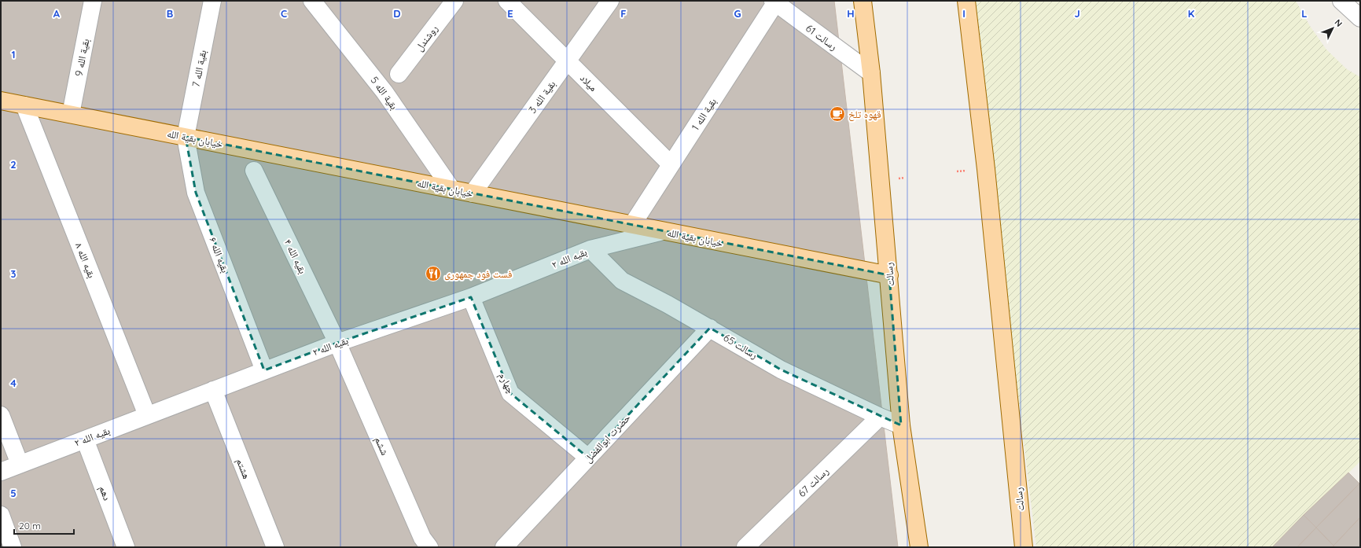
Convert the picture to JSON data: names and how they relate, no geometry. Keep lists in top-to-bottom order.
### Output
{
  "streets": {
    "main road": ["خیابان بقیة الله", "رسالت"],
    "street": [
      "رسالت 61",
      "روشندل",
      "بقیة الله 9",
      "بقیة الله 7",
      "میلاد",
      "بقیة الله 5",
      "بقیة الله 3",
      "بقیة الله 1",
      "بقیه الله ۶",
      "بقیه الله ۴",
      "بقیه الله ۲",
      "بقیه الله ۸",
      "رسالت 65",
      "چهارم",
      "حضرت ابوالفضل",
      "ششم",
      "هشتم",
      "رسالت 67",
      "دهم"
    ]
  },
  "crossings": [
    ["رسالت 61", "بقیة الله 1"],
    ["رسالت 61", "رسالت"],
    ["بقیة الله 9", "خیابان بقیة الله"],
    ["بقیة الله 7", "خیابان بقیة الله"],
    ["بقیة الله 7", "بقیه الله ۶"],
    ["میلاد", "بقیة الله 3"],
    ["میلاد", "بقیة الله 1"],
    ["بقیة الله 5", "خیابان بقیة الله"],
    ["بقیة الله 3", "خیابان بقیة الله"],
    ["بقیة الله 1", "خیابان بقیة الله"],
    ["خیابان بقیة الله", "بقیه الله ۶"],
    ["خیابان بقیة الله", "بقیه الله ۲"],
    ["خیابان بقیة الله", "بقیه الله ۸"],
    ["خیابان بقیة الله", "رسالت"],
    ["بقیه الله ۶", "بقیه الله ۲"],
    ["بقیه الله ۴", "بقیه الله ۲"],
    ["بقیه الله ۴", "ششم"],
    ["بقیه الله ۲", "بقیه الله ۸"],
    ["بقیه الله ۲", "رسالت 65"],
    ["بقیه الله ۲", "چهارم"],
    ["بقیه الله ۲", "ششم"],
    ["بقیه الله ۲", "هشتم"],
    ["بقیه الله ۲", "دهم"],
    ["رسالت", "رسالت 65"],
    ["رسالت 65", "حضرت ابوالفضل"],
    ["رسالت 65", "رسالت 67"],
    ["چهارم", "حضرت ابوالفضل"]
  ],
  "places": {
    "cafe": ["قهوه تلخ"],
    "restaurant": ["فست فود جمهوری"]
  },
  "scale_bar": "20 m",
  "north": "top right",
  "grid": {
    "columns": [
      "A",
      "B",
      "C",
      "D",
      "E",
      "F",
      "G",
      "H",
      "I",
      "J",
      "K",
      "L"
    ],
    "rows": [
      "1",
      "2",
      "3",
      "4",
      "5"
    ]
  }
}
